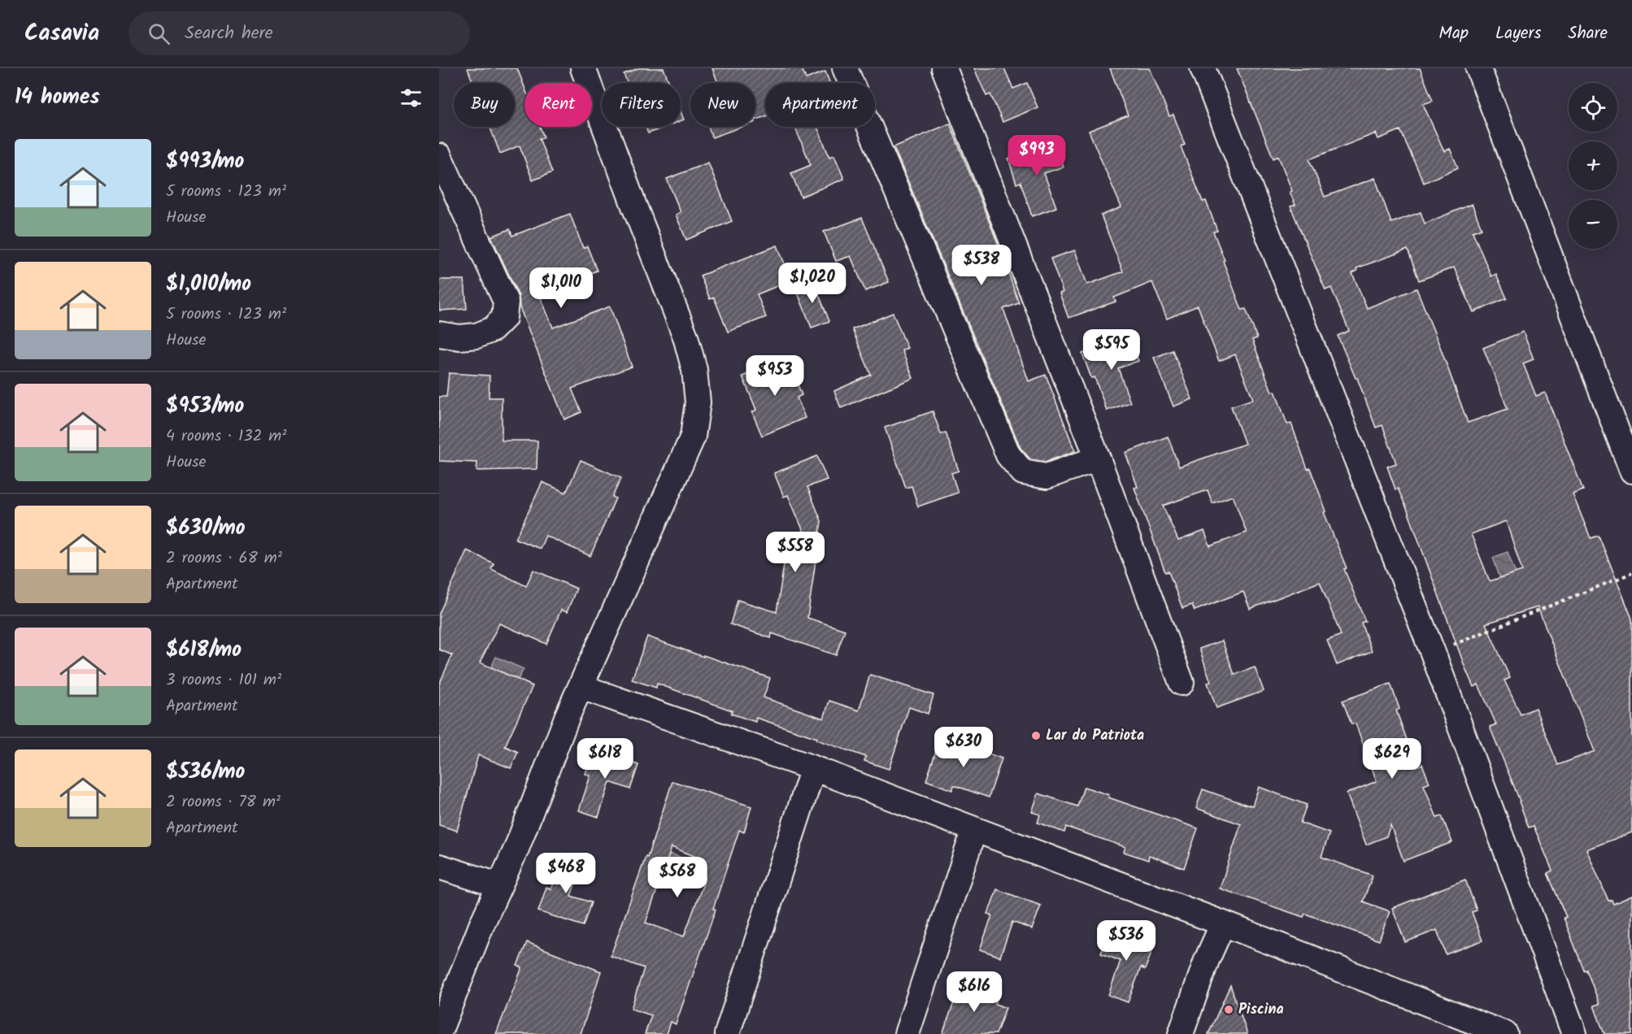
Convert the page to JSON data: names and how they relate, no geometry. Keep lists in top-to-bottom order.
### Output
{
  "places": ["Lar do Patriota", "Piscina"],
  "page": {
    "header": "Casavia",
    "search": "Search here",
    "nav": ["Map", "Layers", "Share"],
    "heading": "14 homes",
    "map_buttons": ["+", "−"],
    "chip": [
      "Buy",
      "Rent",
      "Filters",
      "New",
      "Apartment"
    ],
    "list": [
      {
        "name": "$993/mo",
        "note": "5 rooms · 123 m² · House"
      },
      {
        "name": "$1,010/mo",
        "note": "5 rooms · 123 m² · House"
      },
      {
        "name": "$953/mo",
        "note": "4 rooms · 132 m² · House"
      },
      {
        "name": "$630/mo",
        "note": "2 rooms · 68 m² · Apartment"
      },
      {
        "name": "$618/mo",
        "note": "3 rooms · 101 m² · Apartment"
      },
      {
        "name": "$536/mo",
        "note": "2 rooms · 78 m² · Apartment"
      }
    ],
    "price": [
      "$993",
      "$538",
      "$1,020",
      "$1,010",
      "$595",
      "$953",
      "$558",
      "$630",
      "$618",
      "$629",
      "$468",
      "$568",
      "$536",
      "$616"
    ]
  }
}
